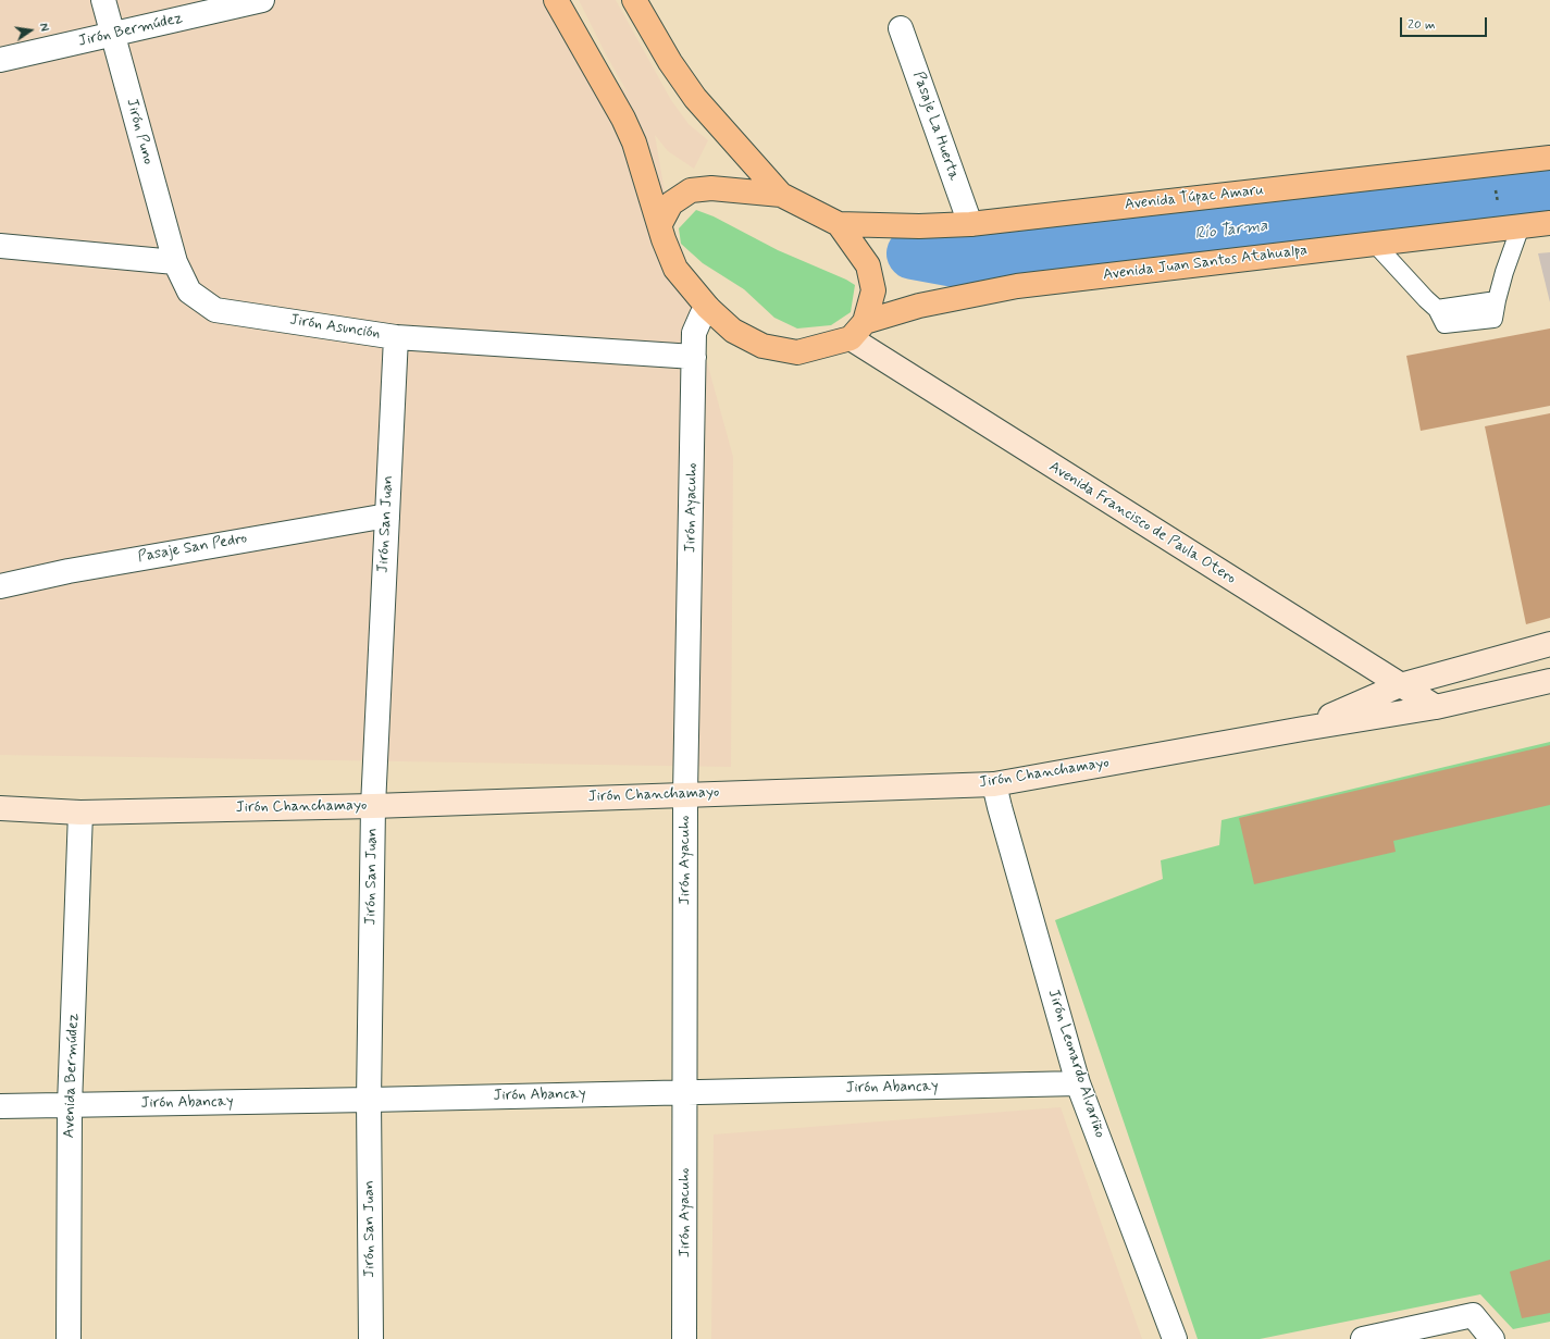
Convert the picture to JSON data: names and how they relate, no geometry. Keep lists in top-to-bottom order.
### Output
{
  "streets": {
    "highway": ["Avenida Túpac Amaru", "Avenida Juan Santos Atahualpa"],
    "main road": ["Avenida Francisco de Paula Otero", "Jirón Chanchamayo"],
    "street": [
      "Jirón Bermúdez",
      "Pasaje La Huerta",
      "Jirón Puno",
      "Jirón Asunción",
      "Jirón Ayacuho",
      "Jirón San Juan",
      "Pasaje San Pedro",
      "Jirón Leonardo Alvariño",
      "Avenida Bermúdez",
      "Jirón Abancay"
    ]
  },
  "crossings": [
    ["Jirón Bermúdez", "Jirón Puno"],
    ["Pasaje La Huerta", "Avenida Túpac Amaru"],
    ["Jirón Puno", "Jirón Asunción"],
    ["Avenida Juan Santos Atahualpa", "Jirón Ayacuho"],
    ["Avenida Juan Santos Atahualpa", "Avenida Francisco de Paula Otero"],
    ["Jirón Asunción", "Jirón Ayacuho"],
    ["Jirón Asunción", "Jirón San Juan"],
    ["Jirón Ayacuho", "Jirón Chanchamayo"],
    ["Jirón Ayacuho", "Jirón Abancay"],
    ["Avenida Francisco de Paula Otero", "Jirón Chanchamayo"],
    ["Jirón San Juan", "Pasaje San Pedro"],
    ["Jirón San Juan", "Jirón Chanchamayo"],
    ["Jirón San Juan", "Jirón Abancay"],
    ["Jirón Chanchamayo", "Jirón Leonardo Alvariño"],
    ["Jirón Chanchamayo", "Avenida Bermúdez"],
    ["Jirón Leonardo Alvariño", "Jirón Abancay"],
    ["Avenida Bermúdez", "Jirón Abancay"]
  ],
  "water": ["Río Tarma"],
  "scale_bar": "20 m",
  "north": "right"
}
